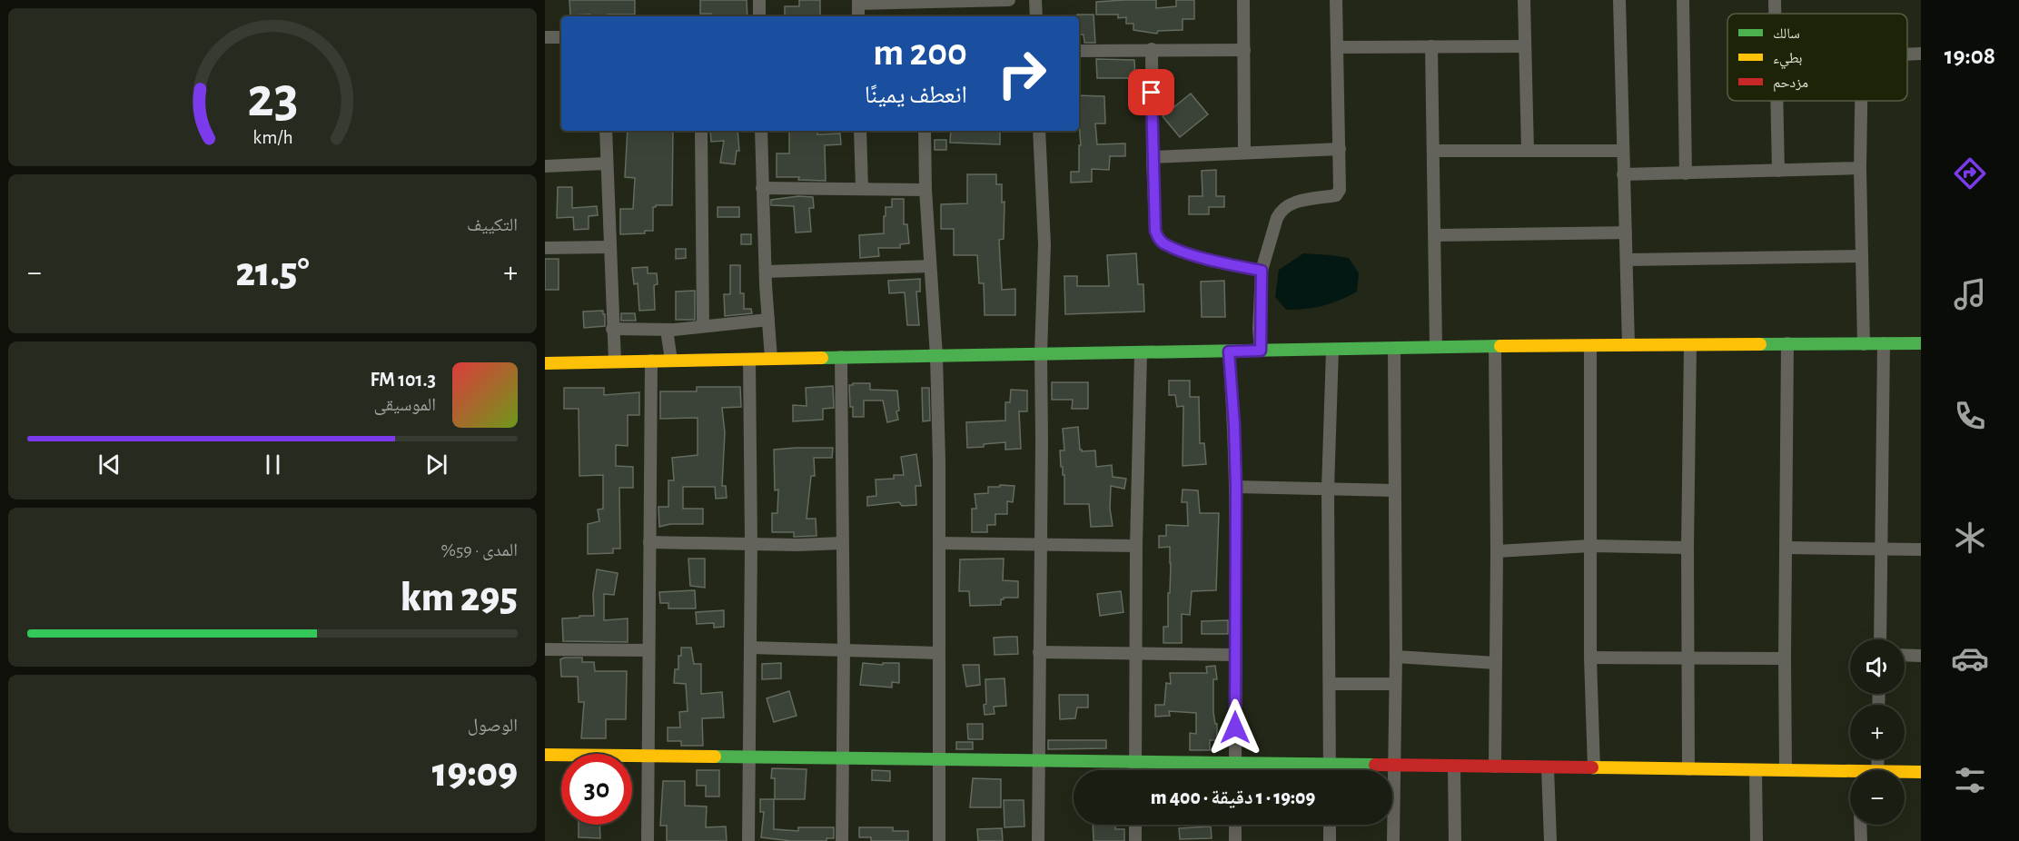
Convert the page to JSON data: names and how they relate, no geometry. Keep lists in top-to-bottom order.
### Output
{
  "legend": ["سالك", "بطيء", "مزدحم"],
  "page": {
    "tabs": "19:08",
    "turn": ["200 m", "انعطف يمينًا"],
    "tile": [
      "التكييف",
      ["المدى · 59%", "295 km"],
      ["الوصول", "19:09"]
    ],
    "heat": ["−", "21.5°", "+"],
    "song": ["101.3 FM", "الموسيقى"],
    "map_buttons": ["+", "−"],
    "limit": "30",
    "trip": "19:09 · 1 دقيقة · 400 m",
    "gauge": ["23", "km/h"]
  }
}
